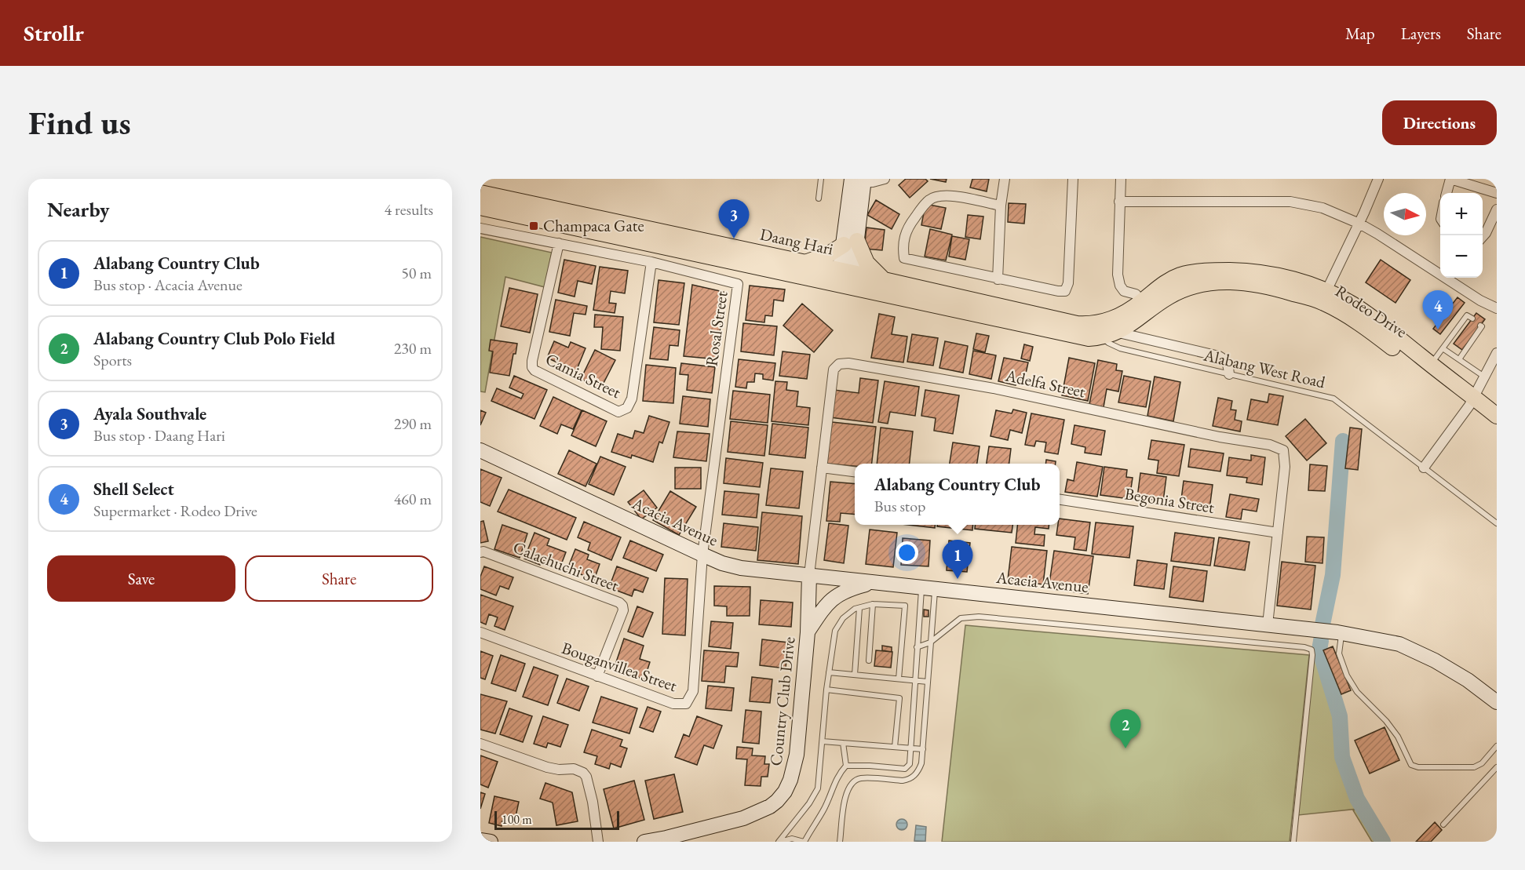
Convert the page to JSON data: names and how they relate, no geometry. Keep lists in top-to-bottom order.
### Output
{
  "streets": {
    "main road": ["Daang Hari", "Rodeo Drive"],
    "street": [
      "Rosal Street",
      "Camia Street",
      "Adelfa Street",
      "Begonia Street",
      "Acacia Avenue",
      "Calachuchi Street",
      "Bouganvillea Street",
      "Country Club Drive"
    ],
    "lane": ["Alabang West Road"]
  },
  "crossings": [
    ["Daang Hari", "Rodeo Drive"],
    ["Rodeo Drive", "Alabang West Road"],
    ["Rosal Street", "Camia Street"],
    ["Rosal Street", "Acacia Avenue"],
    ["Rosal Street", "Bouganvillea Street"],
    ["Adelfa Street", "Begonia Street"],
    ["Adelfa Street", "Acacia Avenue"],
    ["Adelfa Street", "Country Club Drive"],
    ["Acacia Avenue", "Bouganvillea Street"],
    ["Acacia Avenue", "Country Club Drive"],
    ["Calachuchi Street", "Bouganvillea Street"]
  ],
  "places": {
    "transit": ["Champaca Gate"]
  },
  "scale_bar": "100 m",
  "north": "right",
  "page": {
    "header": "Strollr",
    "nav": ["Map", "Layers", "Share"],
    "buttons": [
      "Directions",
      ["Save", "Share"]
    ],
    "title": "Find us",
    "heading": ["Nearby", "4 results"],
    "map_buttons": ["+", "−"],
    "pins": [
      "3",
      "4",
      "1",
      "2"
    ],
    "list": [
      {
        "mark": "1",
        "name": "Alabang Country Club",
        "note": "Bus stop · Acacia Avenue",
        "value": "50 m"
      },
      {
        "mark": "2",
        "name": "Alabang Country Club Polo Field",
        "note": "Sports",
        "value": "230 m"
      },
      {
        "mark": "3",
        "name": "Ayala Southvale",
        "note": "Bus stop · Daang Hari",
        "value": "290 m"
      },
      {
        "mark": "4",
        "name": "Shell Select",
        "note": "Supermarket · Rodeo Drive",
        "value": "460 m"
      }
    ],
    "popup": ["Alabang Country Club", "Bus stop"],
    "scale": "100 m"
  }
}
